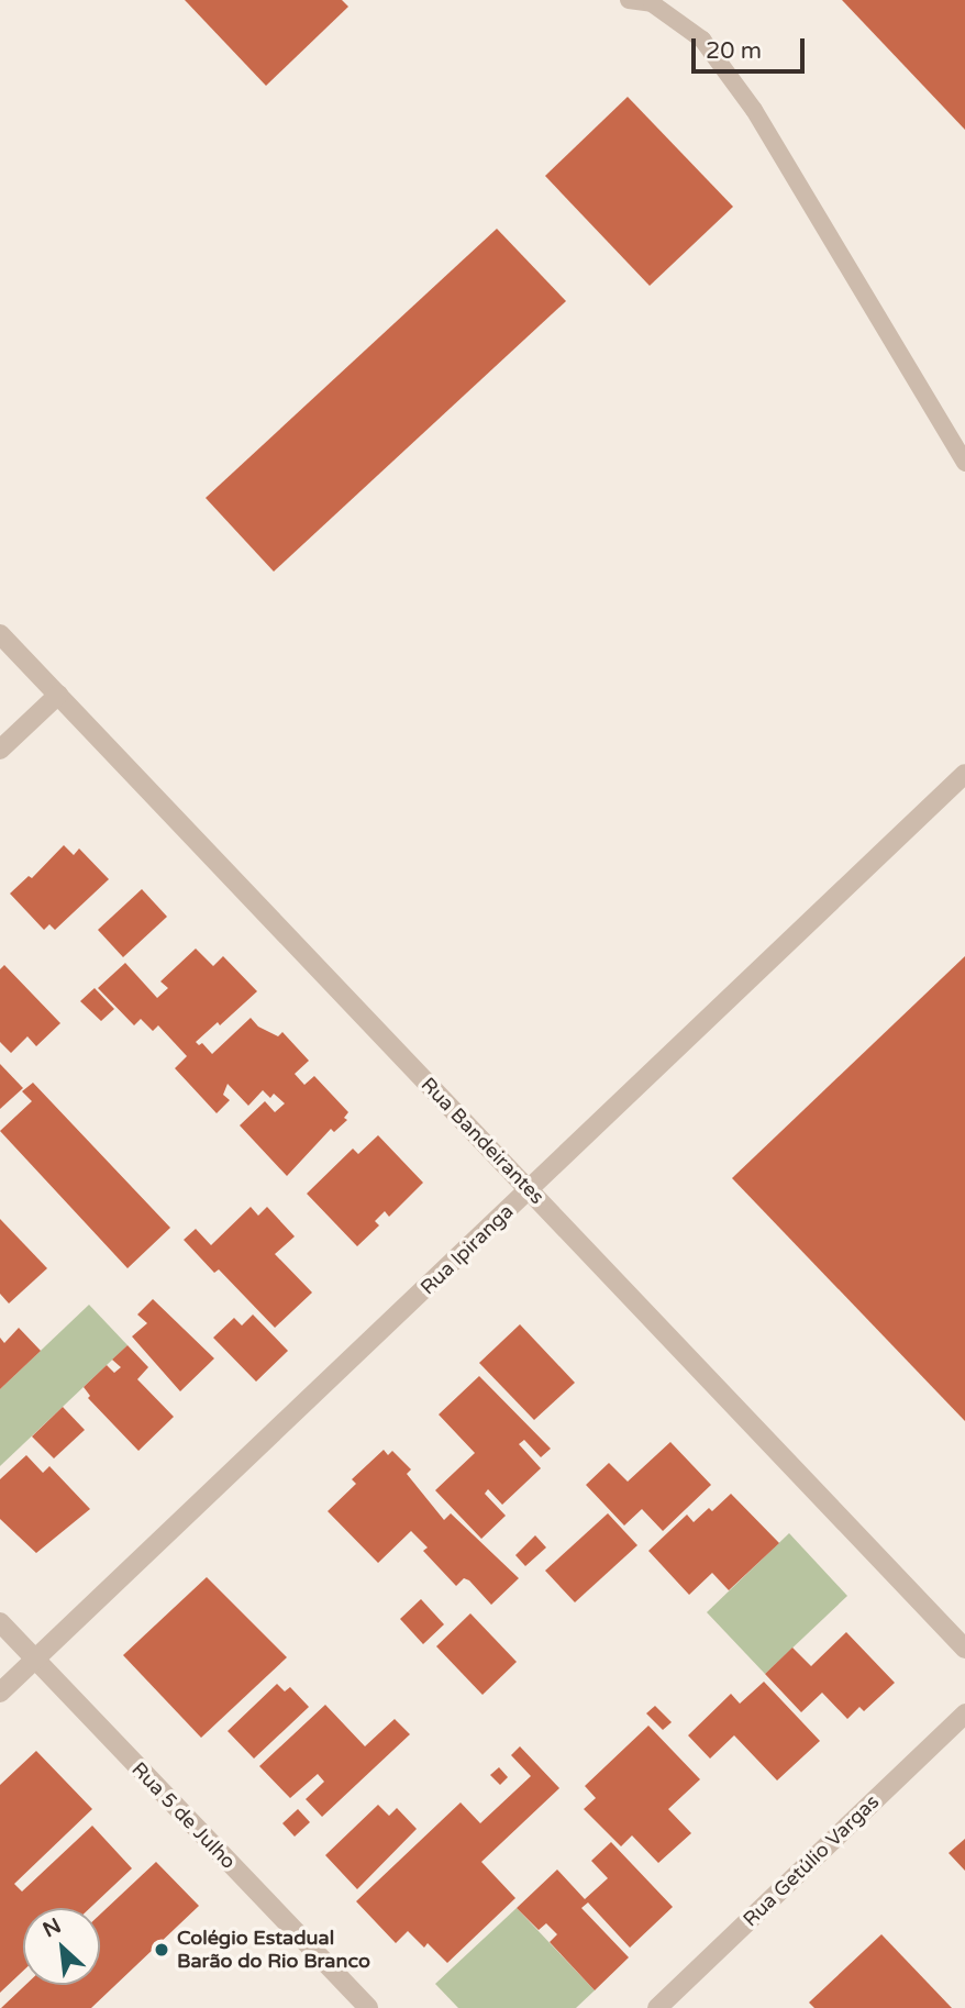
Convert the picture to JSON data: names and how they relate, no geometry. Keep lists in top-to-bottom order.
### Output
{
  "streets": {
    "street": [
      "Rua Bandeirantes",
      "Rua Ipiranga",
      "Rua 5 de Julho",
      "Rua Getúlio Vargas"
    ]
  },
  "crossings": [
    ["Rua Bandeirantes", "Rua Ipiranga"],
    ["Rua Ipiranga", "Rua 5 de Julho"]
  ],
  "places": ["Colégio Estadual Barão do Rio Branco"],
  "scale_bar": "20 m",
  "north": "top left"
}
